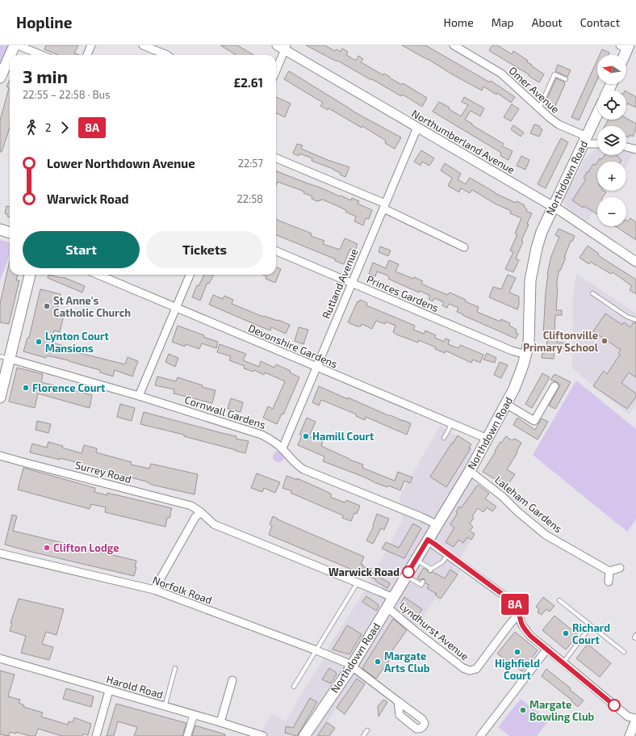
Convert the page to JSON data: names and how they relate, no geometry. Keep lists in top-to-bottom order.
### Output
{
  "streets": {
    "main road": ["Northdown Road"],
    "street": [
      "Omer Avenue",
      "Northumberland Avenue",
      "Rutland Avenue",
      "Princes Gardens",
      "Devonshire Gardens",
      "Cornwall Gardens",
      "Surrey Road",
      "Laleham Gardens",
      "Norfolk Road",
      "Lyndhurst Avenue",
      "Harold Road"
    ]
  },
  "crossings": [
    ["Omer Avenue", "Northdown Road"],
    ["Northumberland Avenue", "Northdown Road"],
    ["Northumberland Avenue", "Rutland Avenue"],
    ["Northdown Road", "Princes Gardens"],
    ["Northdown Road", "Devonshire Gardens"],
    ["Northdown Road", "Cornwall Gardens"],
    ["Northdown Road", "Laleham Gardens"],
    ["Northdown Road", "Norfolk Road"],
    ["Northdown Road", "Lyndhurst Avenue"],
    ["Rutland Avenue", "Princes Gardens"],
    ["Rutland Avenue", "Devonshire Gardens"],
    ["Rutland Avenue", "Cornwall Gardens"]
  ],
  "places": [
    "St Anne's Catholic Church",
    "Cliftonville Primary School",
    "Lynton Court Mansions",
    "Florence Court",
    "Hamill Court",
    "Clifton Lodge",
    "Warwick Road",
    "Richard Court",
    "Highfield Court",
    "Margate Arts Club",
    "Margate Bowling Club"
  ],
  "lines": ["bus line 8A"],
  "north": "left",
  "page": {
    "header": "Hopline",
    "nav": [
      "Home",
      "Map",
      "About",
      "Contact"
    ],
    "on_map": "8A",
    "map_buttons": ["+", "−"],
    "heading": ["3 min", "22:55 – 22:58 · Bus", "£2.61"],
    "legs": ["2", "8A"],
    "list": [
      {
        "name": "Lower Northdown Avenue",
        "value": "22:57"
      },
      {
        "name": "Warwick Road",
        "value": "22:58"
      }
    ],
    "buttons": ["Start", "Tickets"]
  }
}
